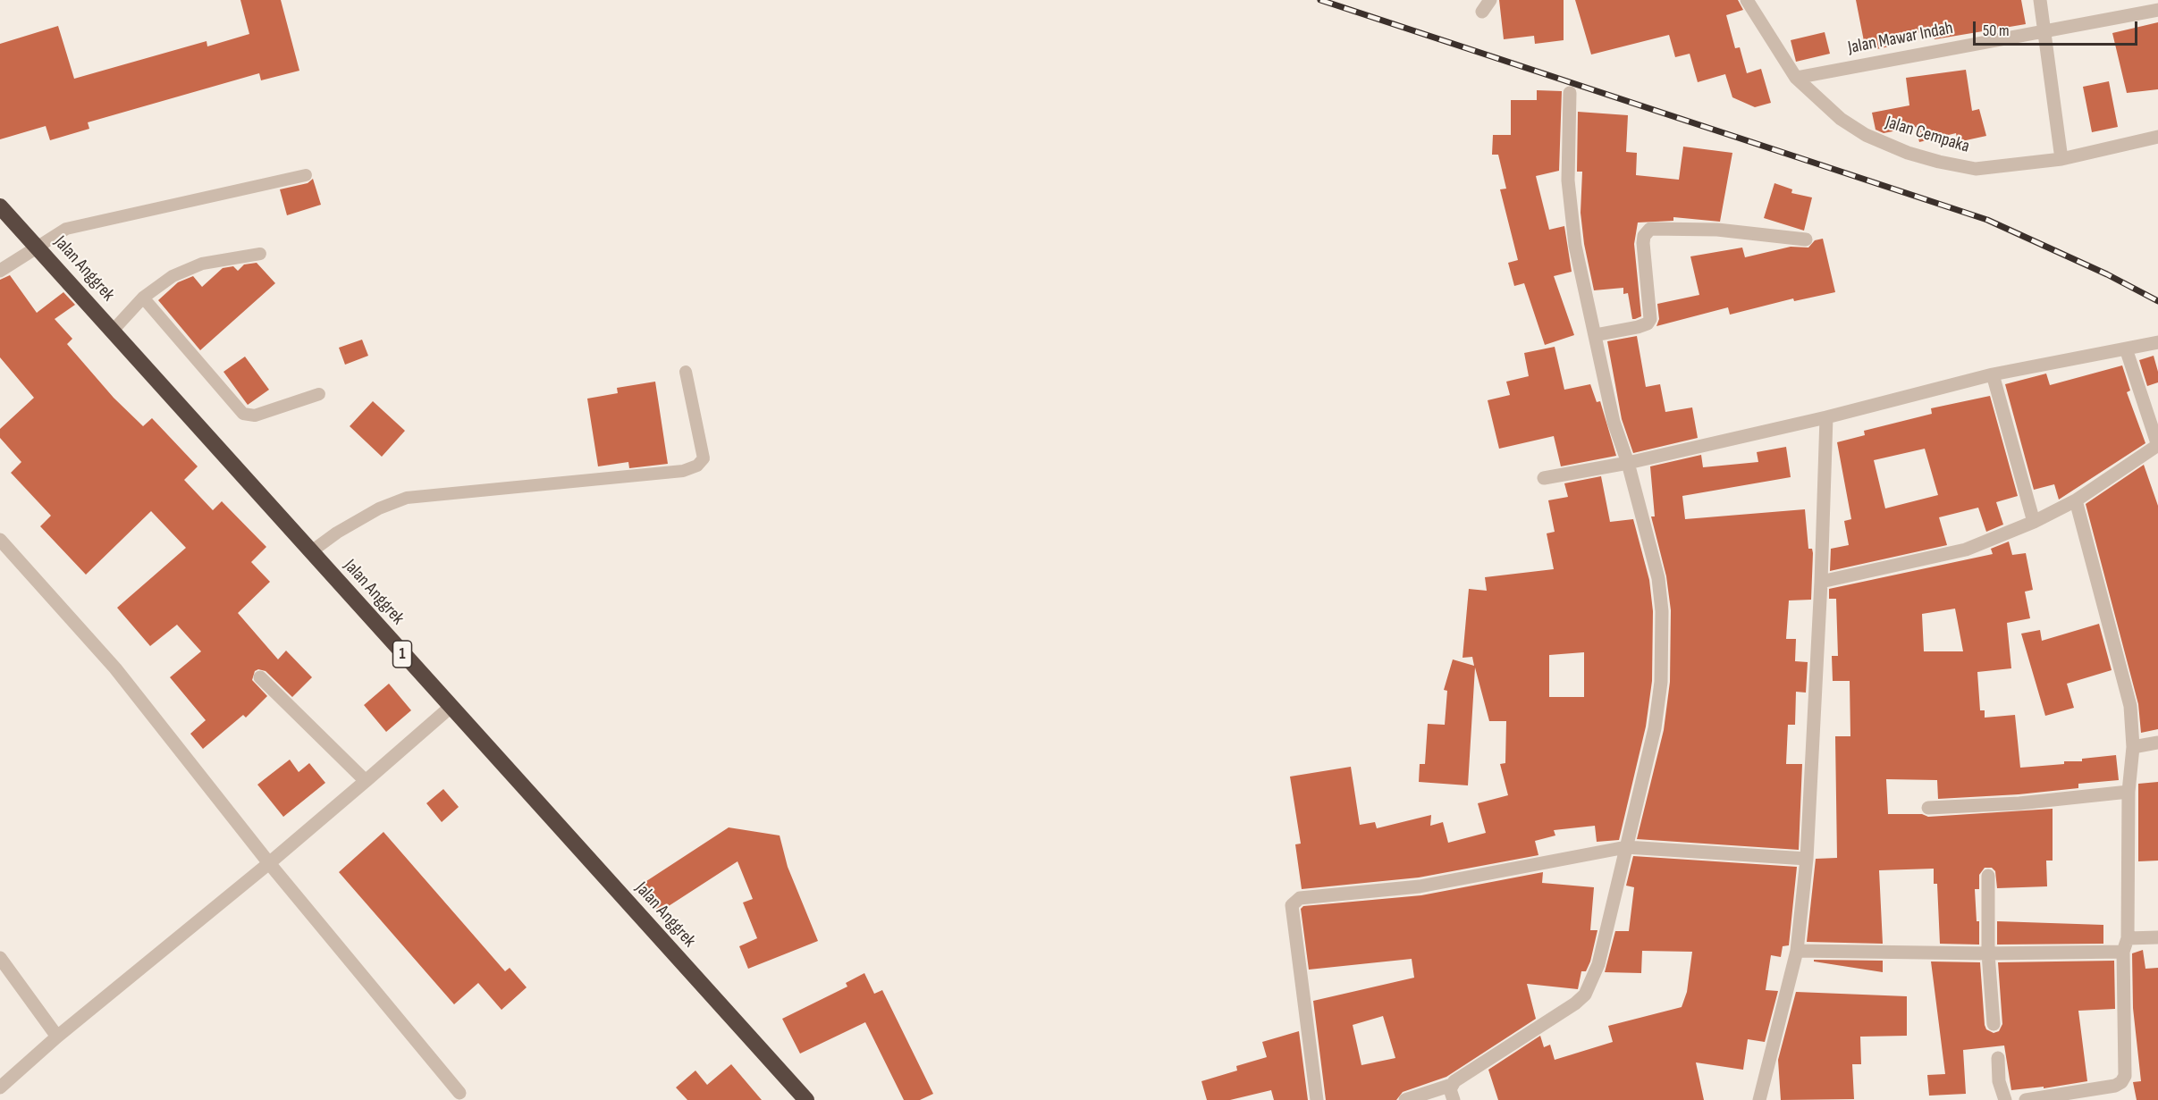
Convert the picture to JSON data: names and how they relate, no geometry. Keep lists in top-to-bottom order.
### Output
{
  "streets": {
    "highway": ["Jalan Anggrek", "1"],
    "street": ["Jalan Mawar Indah", "Jalan Cempaka"]
  },
  "crossings": [
    ["Jalan Mawar Indah", "Jalan Cempaka"]
  ],
  "scale_bar": "50 m"
}
